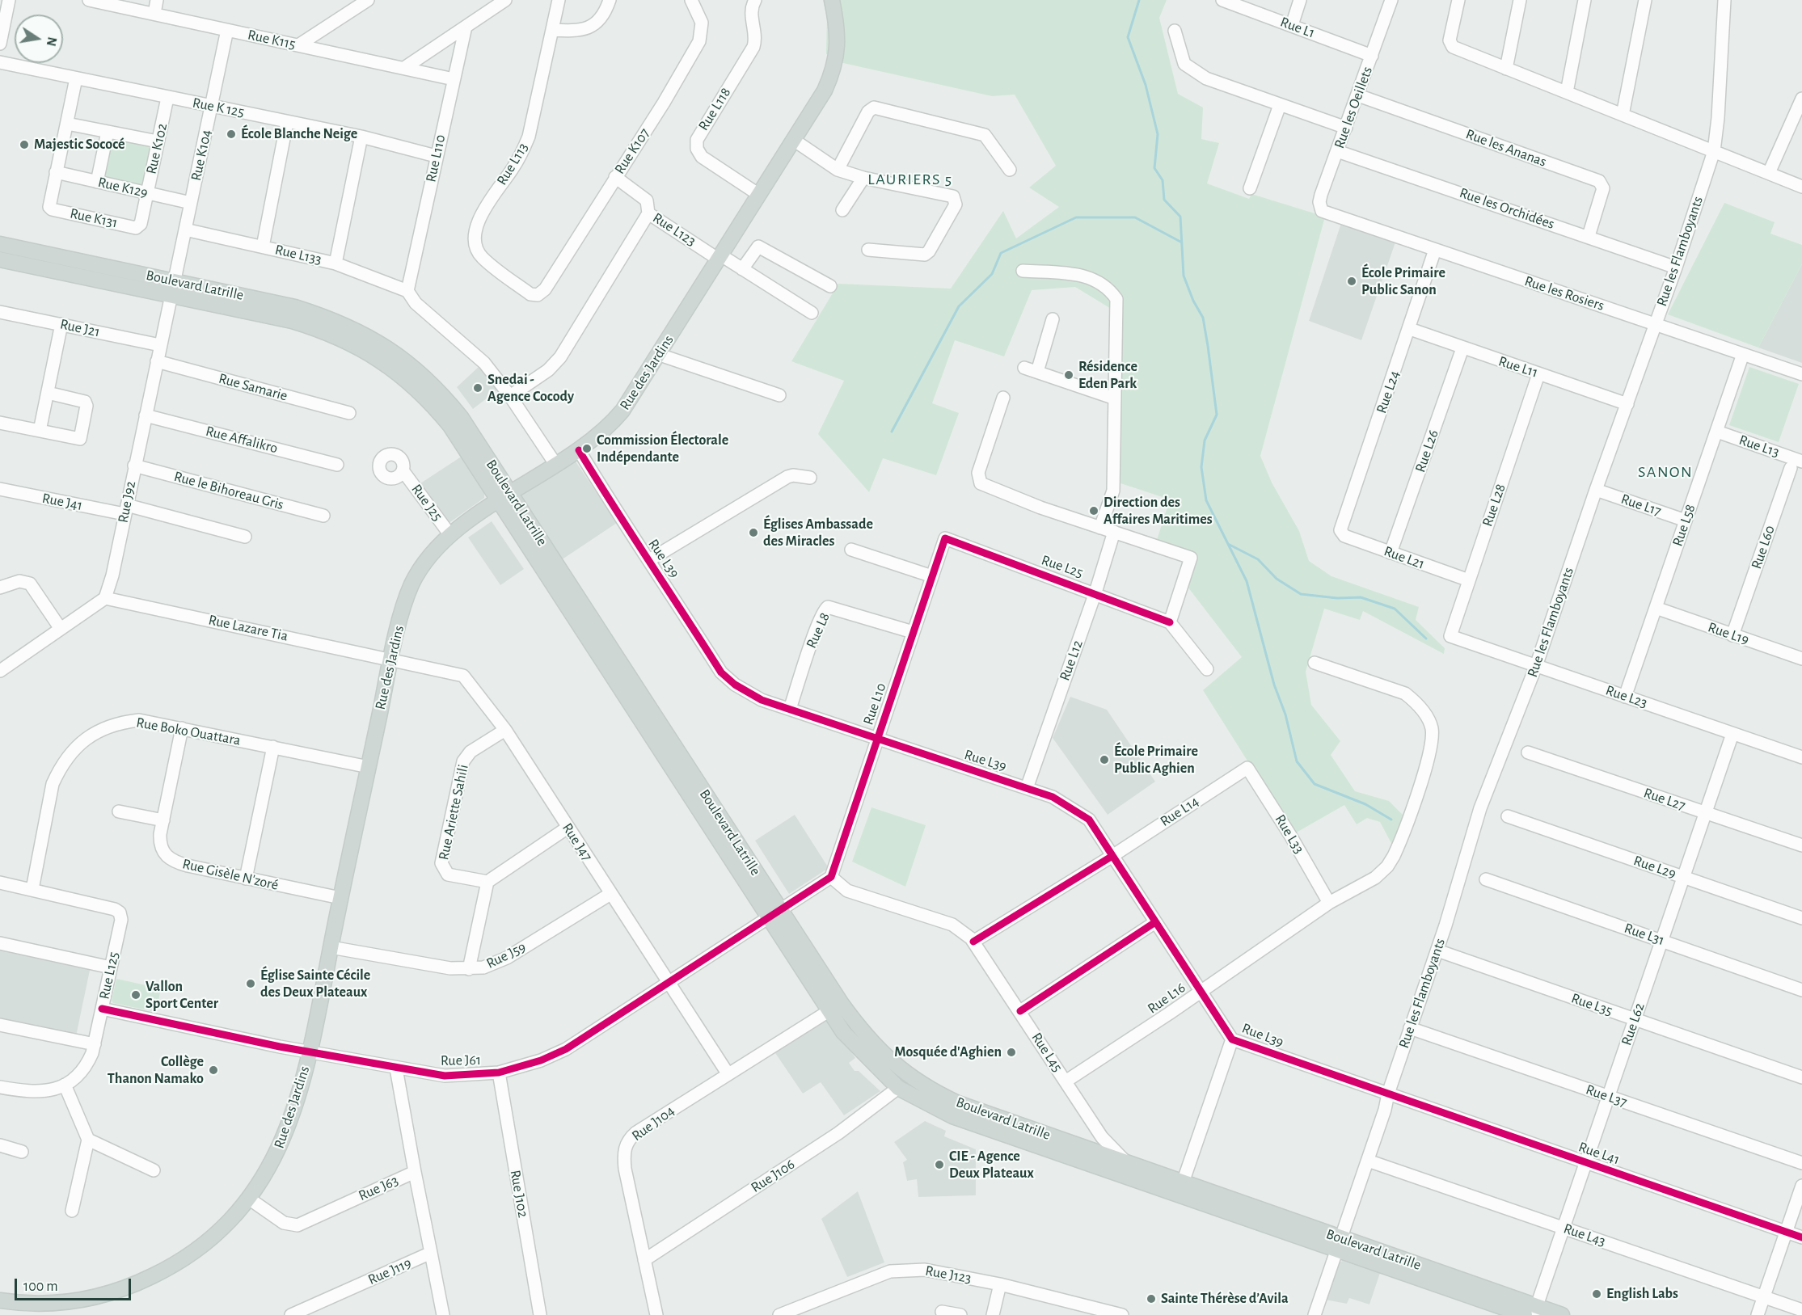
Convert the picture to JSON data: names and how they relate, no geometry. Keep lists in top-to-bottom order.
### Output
{
  "streets": {
    "main road": ["Boulevard Latrille", "Rue des Jardins"],
    "street": [
      "Rue L1",
      "Rue K115",
      "Rue K 125",
      "Rue les Oeillets",
      "Rue L118",
      "Rue les Ananas",
      "Rue K102",
      "Rue K107",
      "Rue K104",
      "Rue L110",
      "Rue L113",
      "Rue K129",
      "Rue les Orchidées",
      "Rue K131",
      "Rue L123",
      "Rue les Flamboyants",
      "Rue L133",
      "Rue les Rosiers",
      "Rue J21",
      "Rue L11",
      "Rue Samarie",
      "Rue L24",
      "Rue Affalikro",
      "Rue L13",
      "Rue L26",
      "Rue le Bihoreau Gris",
      "Rue J41",
      "Rue J92",
      "Rue J25",
      "Rue L28",
      "Rue L17",
      "Rue L58",
      "Rue L60",
      "Rue L21",
      "Rue L39",
      "Rue L25",
      "Rue Lazare Tia",
      "Rue L8",
      "Rue L19",
      "Rue L12",
      "Rue L23",
      "Rue L10",
      "Rue Boko Ouattara",
      "Rue L27",
      "Rue L14",
      "Rue Ariette Sahili",
      "Rue L33",
      "Rue J47",
      "Rue L29",
      "Rue Gisèle N'zoré",
      "Rue L31",
      "Rue J59",
      "Rue L125",
      "Rue L16",
      "Rue L35",
      "Rue L62",
      "Rue L45",
      "Rue J61",
      "Rue L37",
      "Rue J104",
      "Rue L41",
      "Rue J106",
      "Rue J63",
      "Rue J102",
      "Rue L43",
      "Rue J119",
      "Rue J123"
    ]
  },
  "crossings": [
    ["Rue L1", "Rue les Oeillets"],
    ["Rue K115", "Rue K104"],
    ["Rue K115", "Rue L110"],
    ["Rue K 125", "Rue K102"],
    ["Rue K 125", "Rue K104"],
    ["Rue K 125", "Rue L110"],
    ["Rue les Oeillets", "Rue les Ananas"],
    ["Rue les Oeillets", "Rue les Orchidées"],
    ["Rue les Oeillets", "Rue les Rosiers"],
    ["Rue L118", "Rue des Jardins"],
    ["Rue les Ananas", "Rue les Orchidées"],
    ["Rue K102", "Rue K129"],
    ["Rue K102", "Rue K131"],
    ["Rue K107", "Rue L113"],
    ["Rue K107", "Rue L123"],
    ["Rue K104", "Rue K129"],
    ["Rue K104", "Rue L133"],
    ["Rue K104", "Boulevard Latrille"],
    ["Rue K104", "Rue J92"],
    ["Rue L110", "Rue L133"],
    ["Rue K129", "Rue K131"],
    ["Rue les Orchidées", "Rue les Flamboyants"],
    ["Rue L123", "Rue des Jardins"],
    ["Rue les Flamboyants", "Boulevard Latrille"],
    ["Rue les Flamboyants", "Rue les Rosiers"],
    ["Rue les Flamboyants", "Rue L11"],
    ["Rue les Flamboyants", "Rue L17"],
    ["Rue les Flamboyants", "Rue L39"],
    ["Rue les Flamboyants", "Rue L23"],
    ["Rue les Flamboyants", "Rue L35"],
    ["Rue les Flamboyants", "Rue L37"],
    ["Rue les Flamboyants", "Rue L41"],
    ["Rue les Flamboyants", "Rue L43"],
    ["Boulevard Latrille", "Rue des Jardins"],
    ["Boulevard Latrille", "Rue J92"],
    ["Boulevard Latrille", "Rue L62"],
    ["Boulevard Latrille", "Rue L45"],
    ["Boulevard Latrille", "Rue J61"],
    ["Boulevard Latrille", "Rue J104"],
    ["Boulevard Latrille", "Rue J106"],
    ["Rue les Rosiers", "Rue L24"],
    ["Rue les Rosiers", "Rue L58"],
    ["Rue J21", "Rue J92"],
    ["Rue L11", "Rue L24"],
    ["Rue L11", "Rue L26"],
    ["Rue L11", "Rue L28"],
    ["Rue des Jardins", "Rue J25"],
    ["Rue des Jardins", "Rue L39"],
    ["Rue des Jardins", "Rue Lazare Tia"],
    ["Rue des Jardins", "Rue Boko Ouattara"],
    ["Rue des Jardins", "Rue J47"],
    ["Rue des Jardins", "Rue Gisèle N'zoré"],
    ["Rue des Jardins", "Rue J59"],
    ["Rue des Jardins", "Rue J61"],
    ["Rue des Jardins", "Rue J63"],
    ["Rue Samarie", "Rue J92"],
    ["Rue L24", "Rue L21"],
    ["Rue Affalikro", "Rue J92"],
    ["Rue L13", "Rue L58"],
    ["Rue L26", "Rue L21"],
    ["Rue le Bihoreau Gris", "Rue J92"],
    ["Rue J41", "Rue J92"],
    ["Rue J92", "Rue Lazare Tia"],
    ["Rue L28", "Rue L21"],
    ["Rue L28", "Rue L23"],
    ["Rue L17", "Rue L58"],
    ["Rue L58", "Rue L19"],
    ["Rue L58", "Rue L23"],
    ["Rue L60", "Rue L19"],
    ["Rue L39", "Rue L8"],
    ["Rue L39", "Rue L12"],
    ["Rue L39", "Rue L10"],
    ["Rue L39", "Rue L14"],
    ["Rue L39", "Rue L16"],
    ["Rue L39", "Rue L41"],
    ["Rue L25", "Rue L12"],
    ["Rue L25", "Rue L10"],
    ["Rue Lazare Tia", "Rue J47"],
    ["Rue L8", "Rue L10"],
    ["Rue L23", "Rue L62"],
    ["Rue Boko Ouattara", "Rue Gisèle N'zoré"],
    ["Rue Boko Ouattara", "Rue L125"],
    ["Rue L27", "Rue L62"],
    ["Rue L14", "Rue L33"],
    ["Rue L14", "Rue L45"],
    ["Rue Ariette Sahili", "Rue J47"],
    ["Rue L33", "Rue L16"],
    ["Rue J47", "Rue J59"],
    ["Rue J47", "Rue J61"],
    ["Rue J47", "Rue J104"],
    ["Rue L29", "Rue L62"],
    ["Rue L31", "Rue L62"],
    ["Rue L125", "Rue J61"],
    ["Rue L16", "Rue L45"],
    ["Rue L35", "Rue L62"],
    ["Rue L62", "Rue L37"],
    ["Rue L62", "Rue L41"],
    ["Rue L62", "Rue L43"],
    ["Rue J61", "Rue J63"],
    ["Rue J61", "Rue J102"],
    ["Rue J104", "Rue J106"]
  ],
  "districts": ["LAURIERS 5", "SANON"],
  "places": [
    "École Blanche Neige",
    "Majestic Sococé",
    "École Primaire Public Sanon",
    "Résidence Eden Park",
    "Snedai - Agence Cocody",
    "Commission Électorale Indépendante",
    "Direction des Affaires Maritimes",
    "Églises Ambassade des Miracles",
    "École Primaire Public Aghien",
    "Église Sainte Cécile des Deux Plateaux",
    "Vallon Sport Center",
    "Mosquée d'Aghien",
    "Collège Thanon Namako",
    "CIE - Agence Deux Plateaux",
    "English Labs",
    "Sainte Thérèse d’Avila"
  ],
  "scale_bar": "100 m",
  "north": "right"
}
